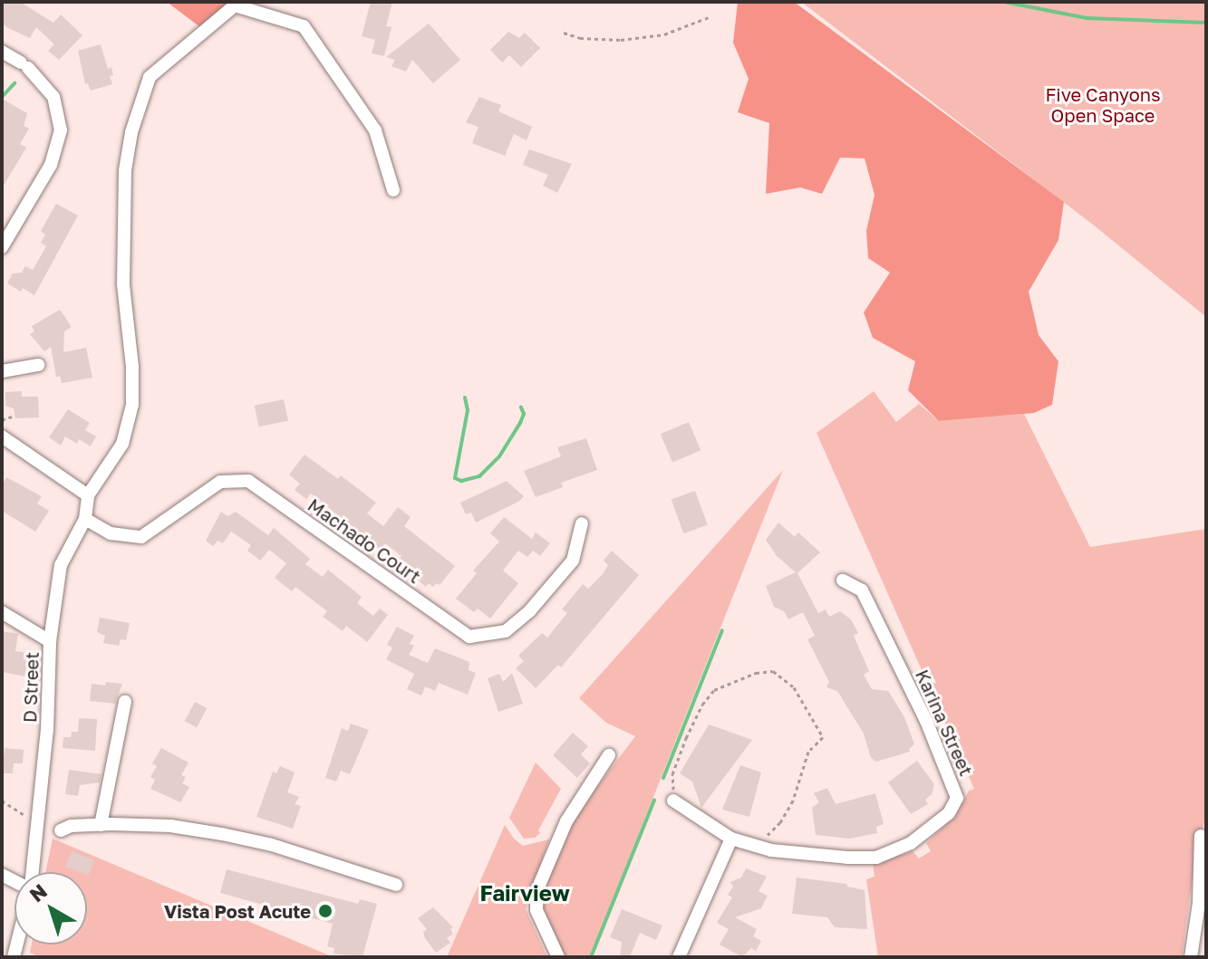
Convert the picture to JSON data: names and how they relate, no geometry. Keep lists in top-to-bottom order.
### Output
{
  "streets": {
    "street": ["Machado Court", "D Street", "Karina Street"]
  },
  "crossings": [
    ["Machado Court", "D Street"]
  ],
  "districts": ["Fairview"],
  "parks": ["Five Canyons Open Space"],
  "places": ["Vista Post Acute"],
  "north": "top left"
}
